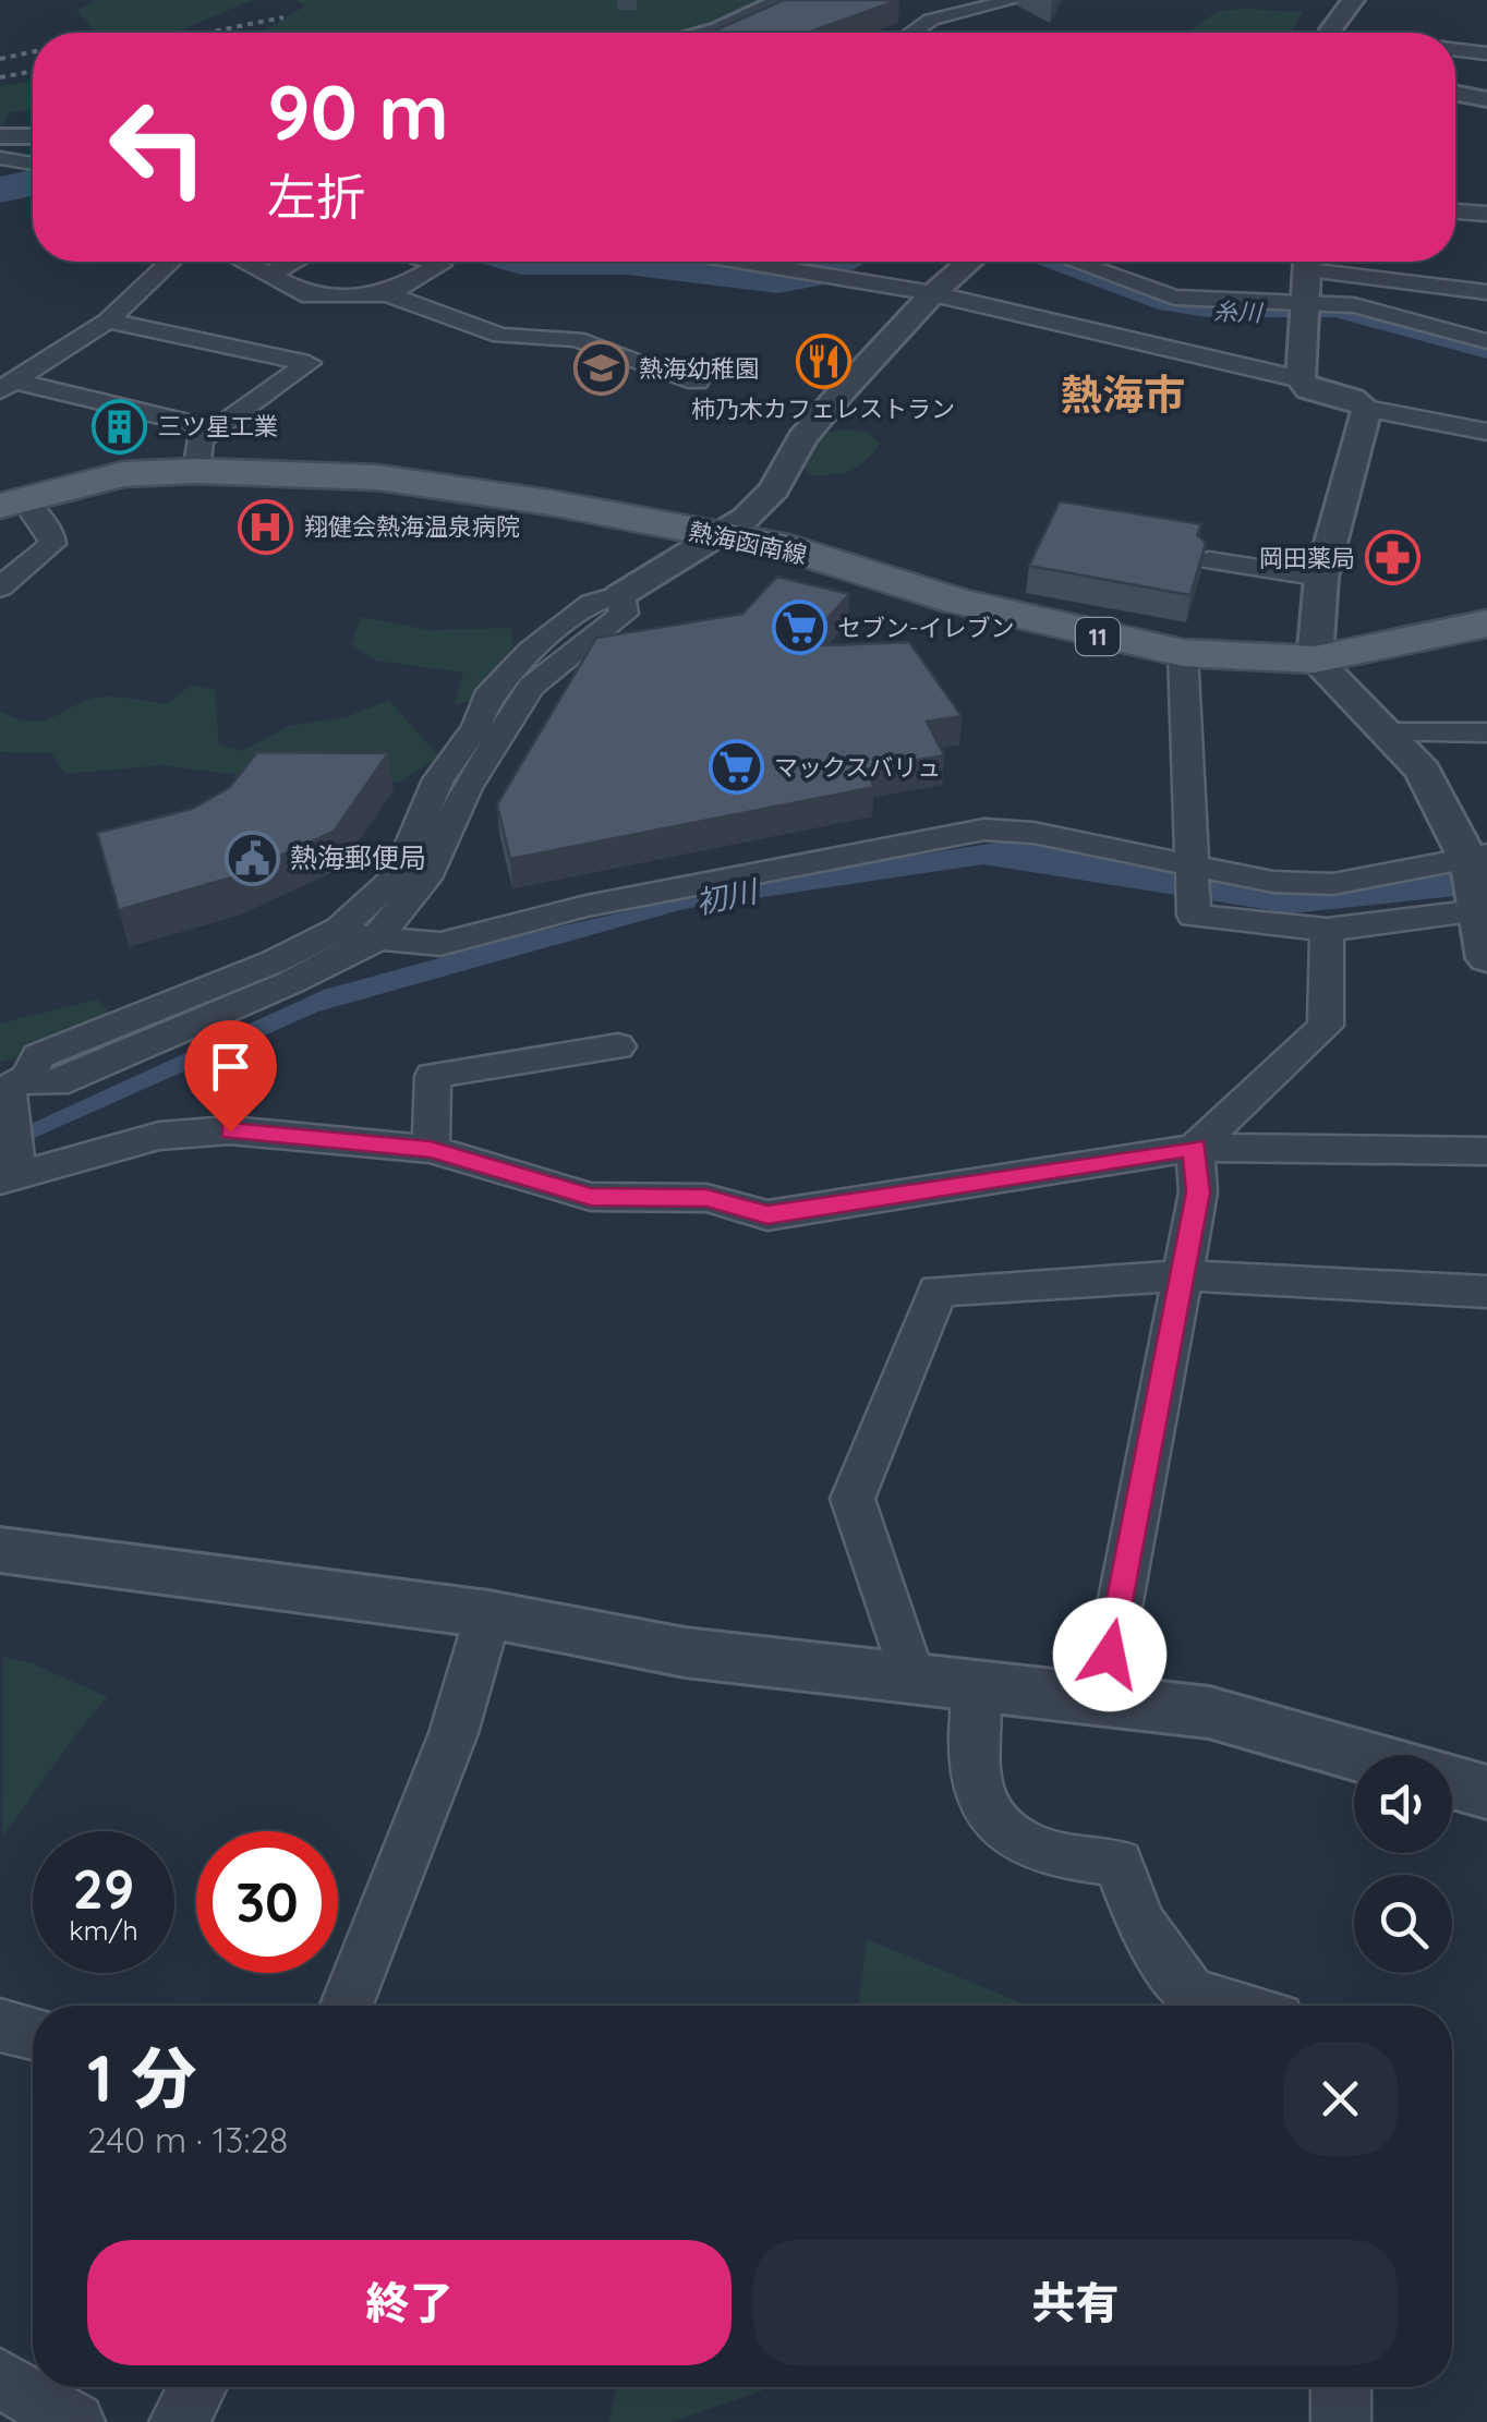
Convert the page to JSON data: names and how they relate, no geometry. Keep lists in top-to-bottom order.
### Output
{
  "streets": {
    "main road": ["熱海函南線", "11"]
  },
  "districts": ["熱海市"],
  "water": ["糸川", "初川"],
  "places": {
    "restaurant": ["柿乃木カフェレストラン"],
    "school or university": ["熱海幼稚園"],
    "building": ["三ツ星工業"],
    "hospital": ["翔健会熱海温泉病院"],
    "pharmacy": ["岡田薬局"],
    "supermarket": ["セブン-イレブン", "マックスバリュ"],
    "public building": ["熱海郵便局"]
  },
  "page": {
    "turn": ["90 m", "左折"],
    "speed": "29 km/h",
    "limit": "30",
    "heading": ["1 分", "240 m · 13:28"],
    "buttons": ["終了", "共有"]
  }
}
